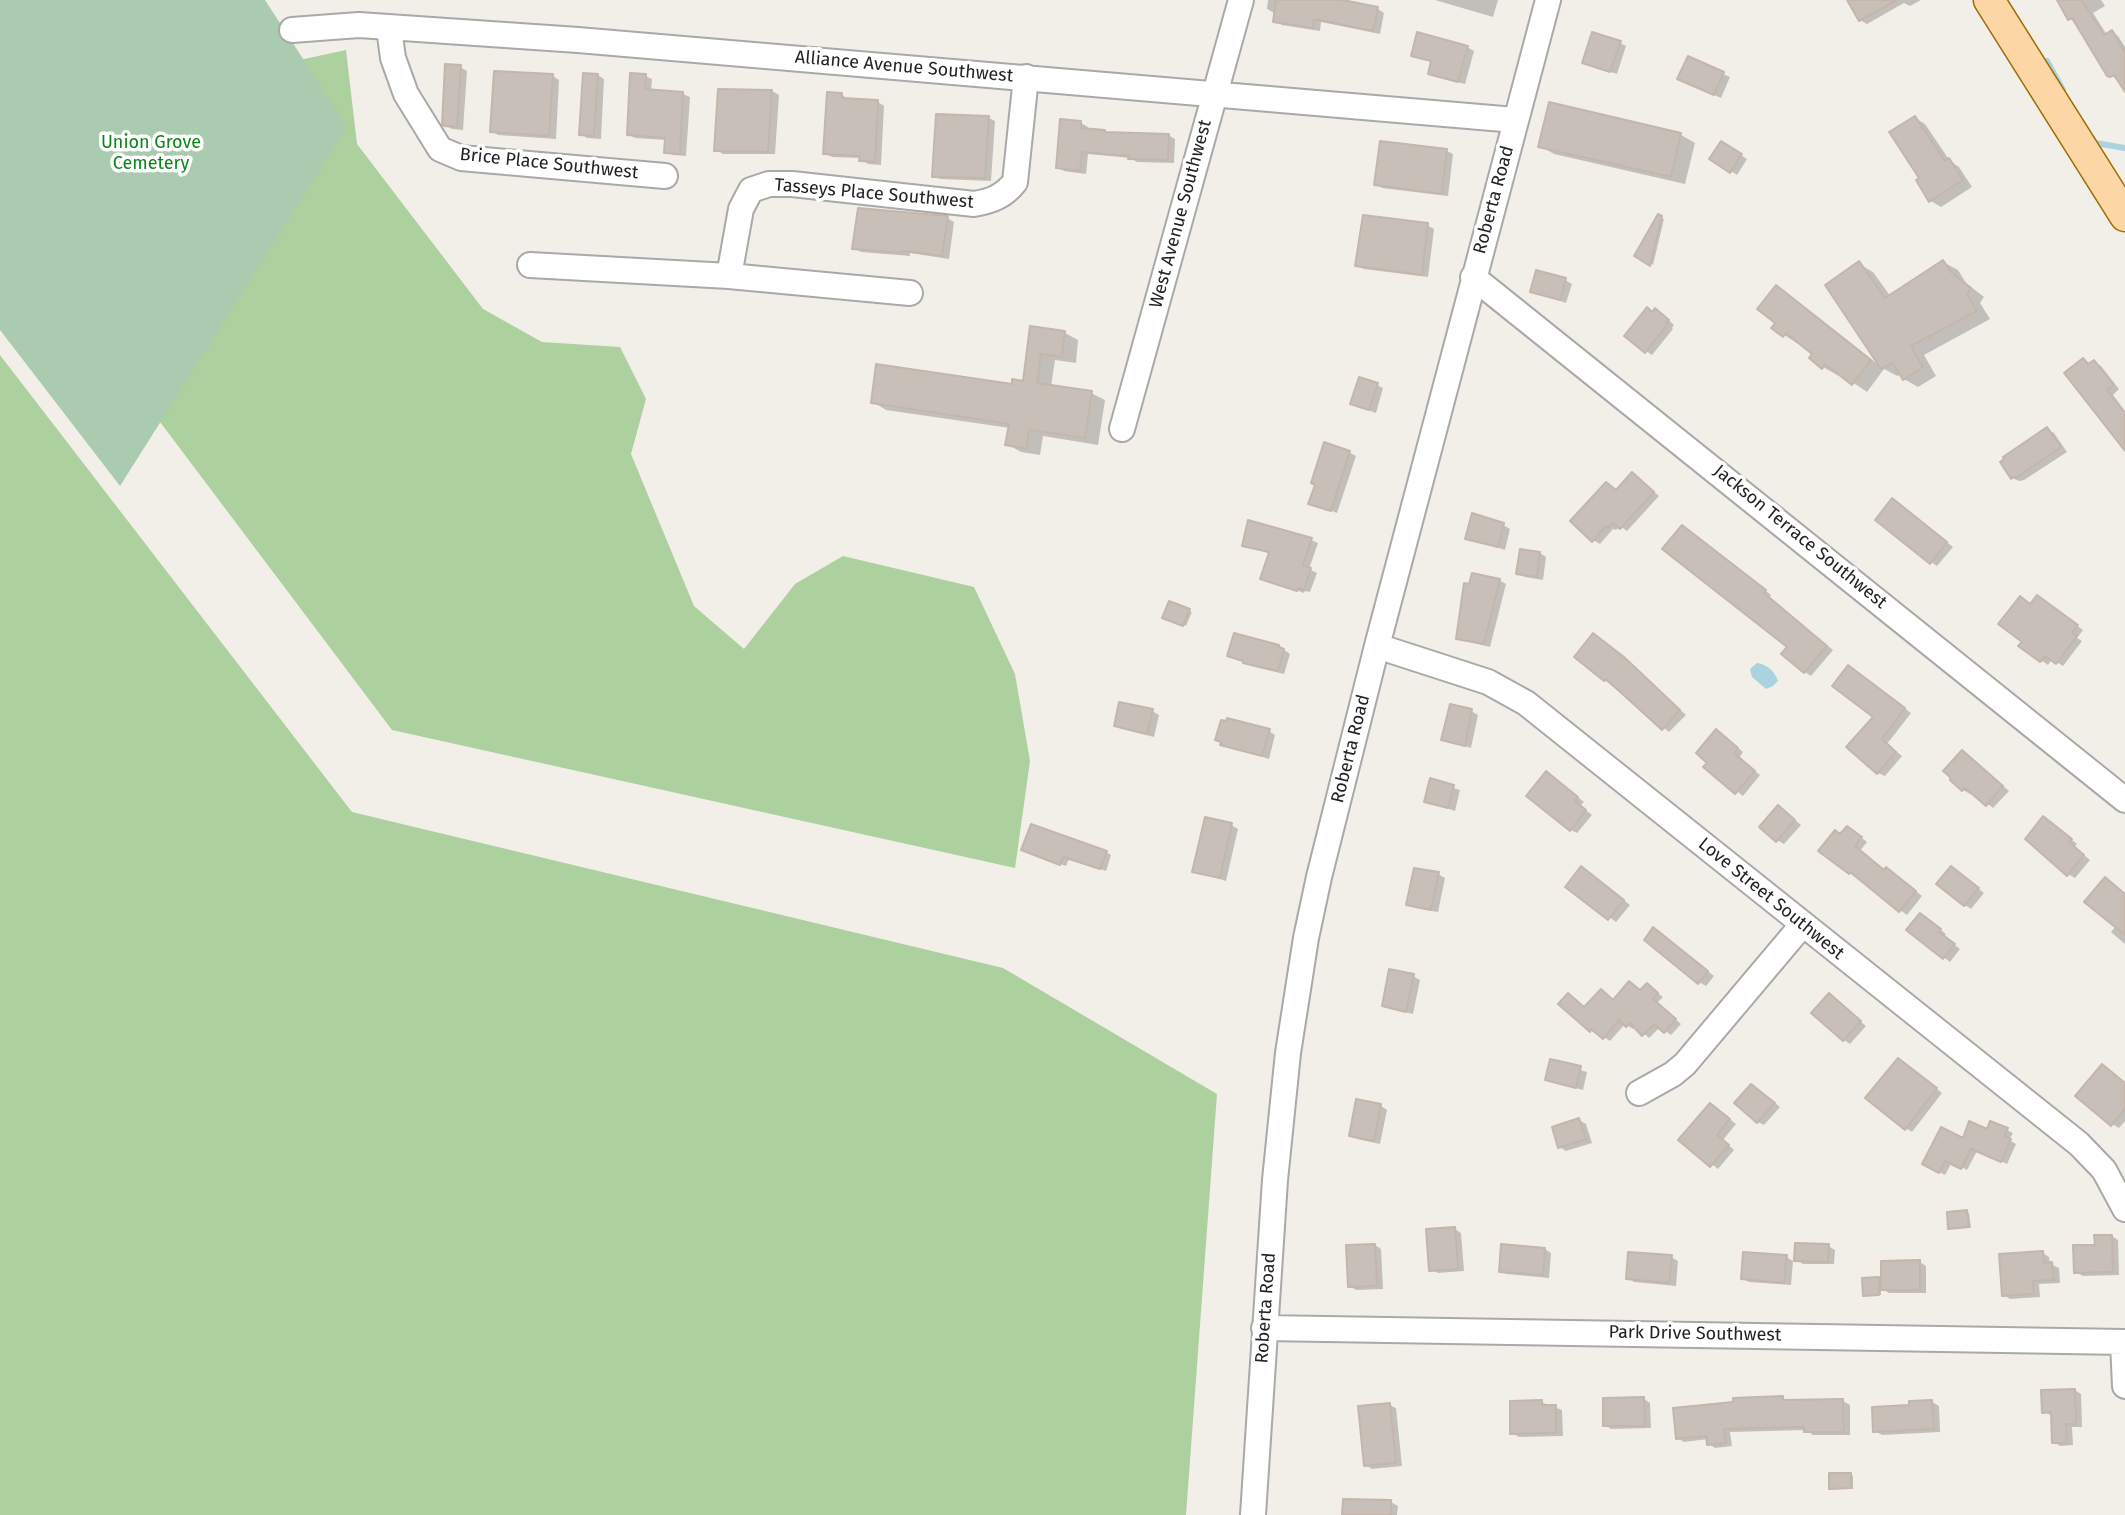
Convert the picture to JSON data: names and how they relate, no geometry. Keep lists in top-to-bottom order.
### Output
{
  "streets": {
    "street": [
      "Alliance Avenue Southwest",
      "Brice Place Southwest",
      "Tasseys Place Southwest",
      "Roberta Road",
      "West Avenue Southwest",
      "Jackson Terrace Southwest",
      "Love Street Southwest",
      "Park Drive Southwest"
    ]
  },
  "crossings": [
    ["Alliance Avenue Southwest", "Brice Place Southwest"],
    ["Alliance Avenue Southwest", "Tasseys Place Southwest"],
    ["Alliance Avenue Southwest", "Roberta Road"],
    ["Alliance Avenue Southwest", "West Avenue Southwest"],
    ["Roberta Road", "Jackson Terrace Southwest"],
    ["Roberta Road", "Love Street Southwest"],
    ["Roberta Road", "Park Drive Southwest"]
  ],
  "parks": ["Union Grove Cemetery"]
}
